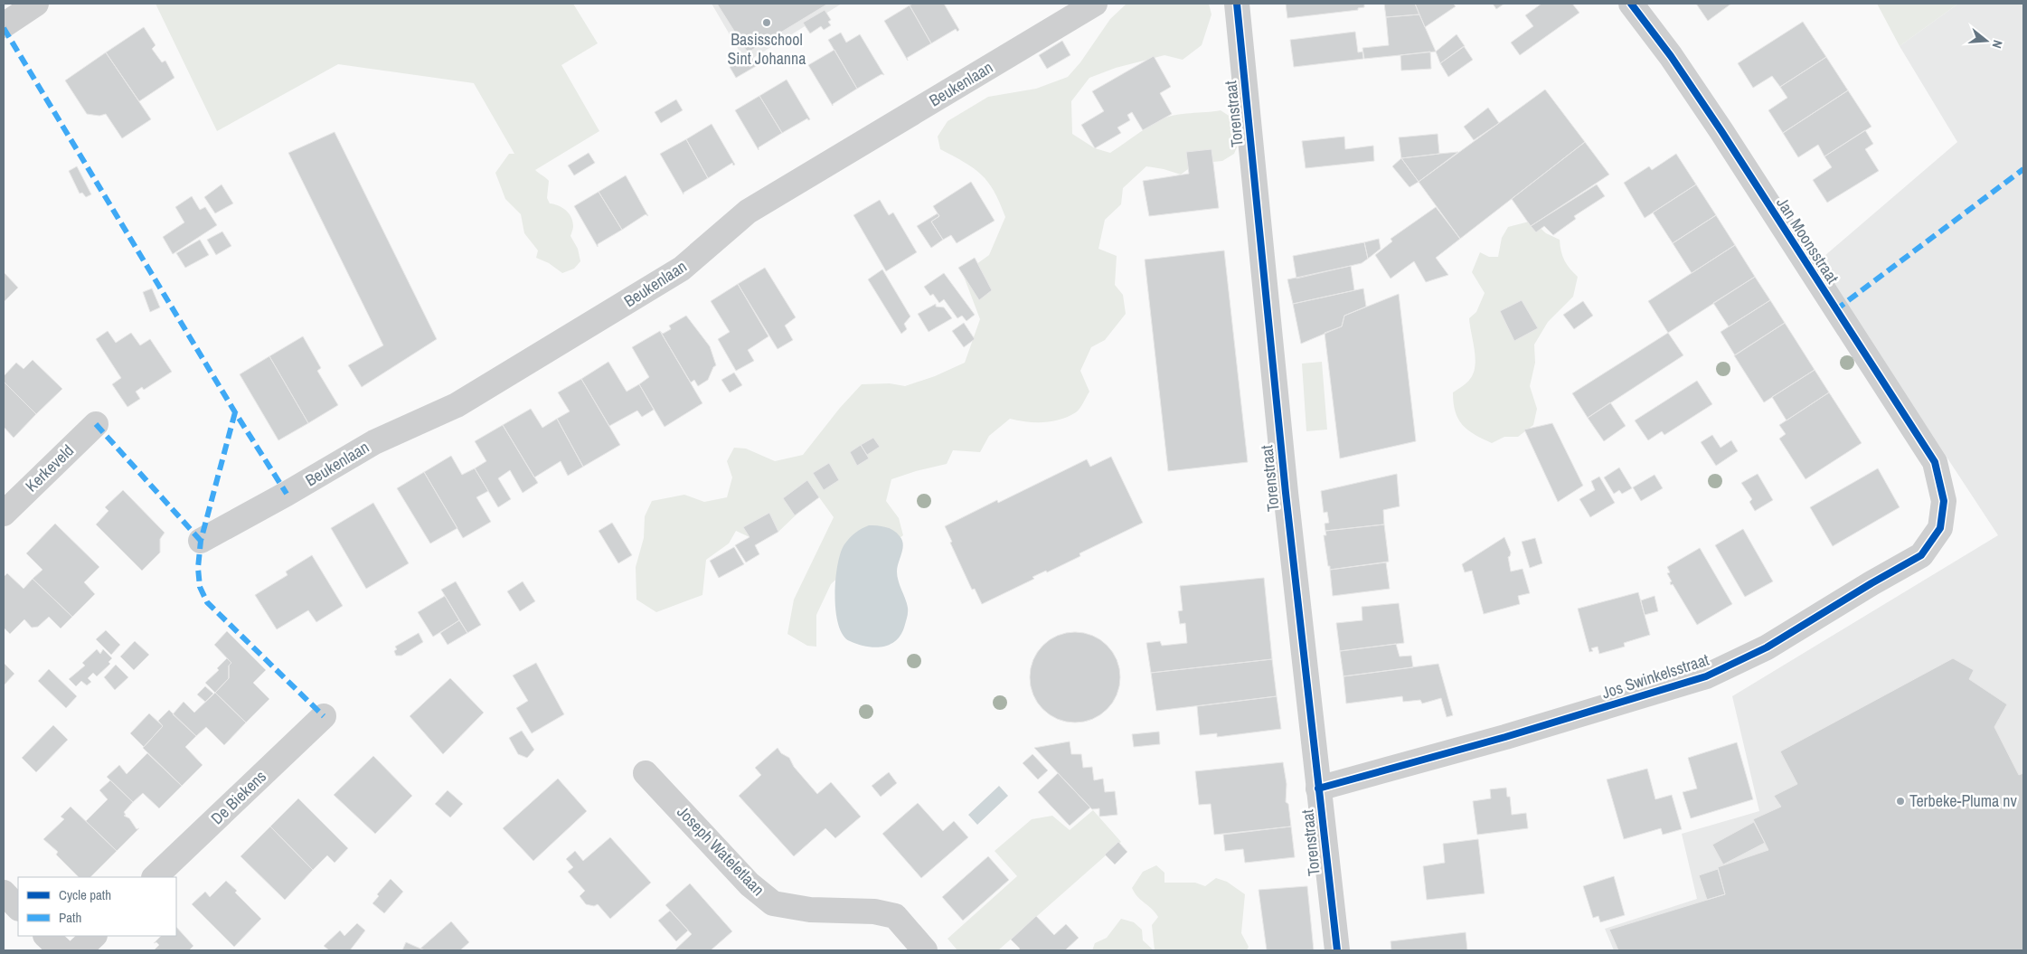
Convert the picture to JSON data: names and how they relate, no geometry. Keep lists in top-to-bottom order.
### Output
{
  "streets": {
    "street": [
      "Beukenlaan",
      "Torenstraat",
      "Jan Moonsstraat",
      "Kerkeveld",
      "Jos Swinkelsstraat",
      "De Biekens",
      "Joseph Wateletlaan"
    ]
  },
  "crossings": [
    ["Torenstraat", "Jos Swinkelsstraat"],
    ["Jan Moonsstraat", "Jos Swinkelsstraat"]
  ],
  "places": ["Basisschool Sint Johanna", "Terbeke-Pluma nv"],
  "legend": ["Cycle path", "Path"],
  "north": "right"
}
